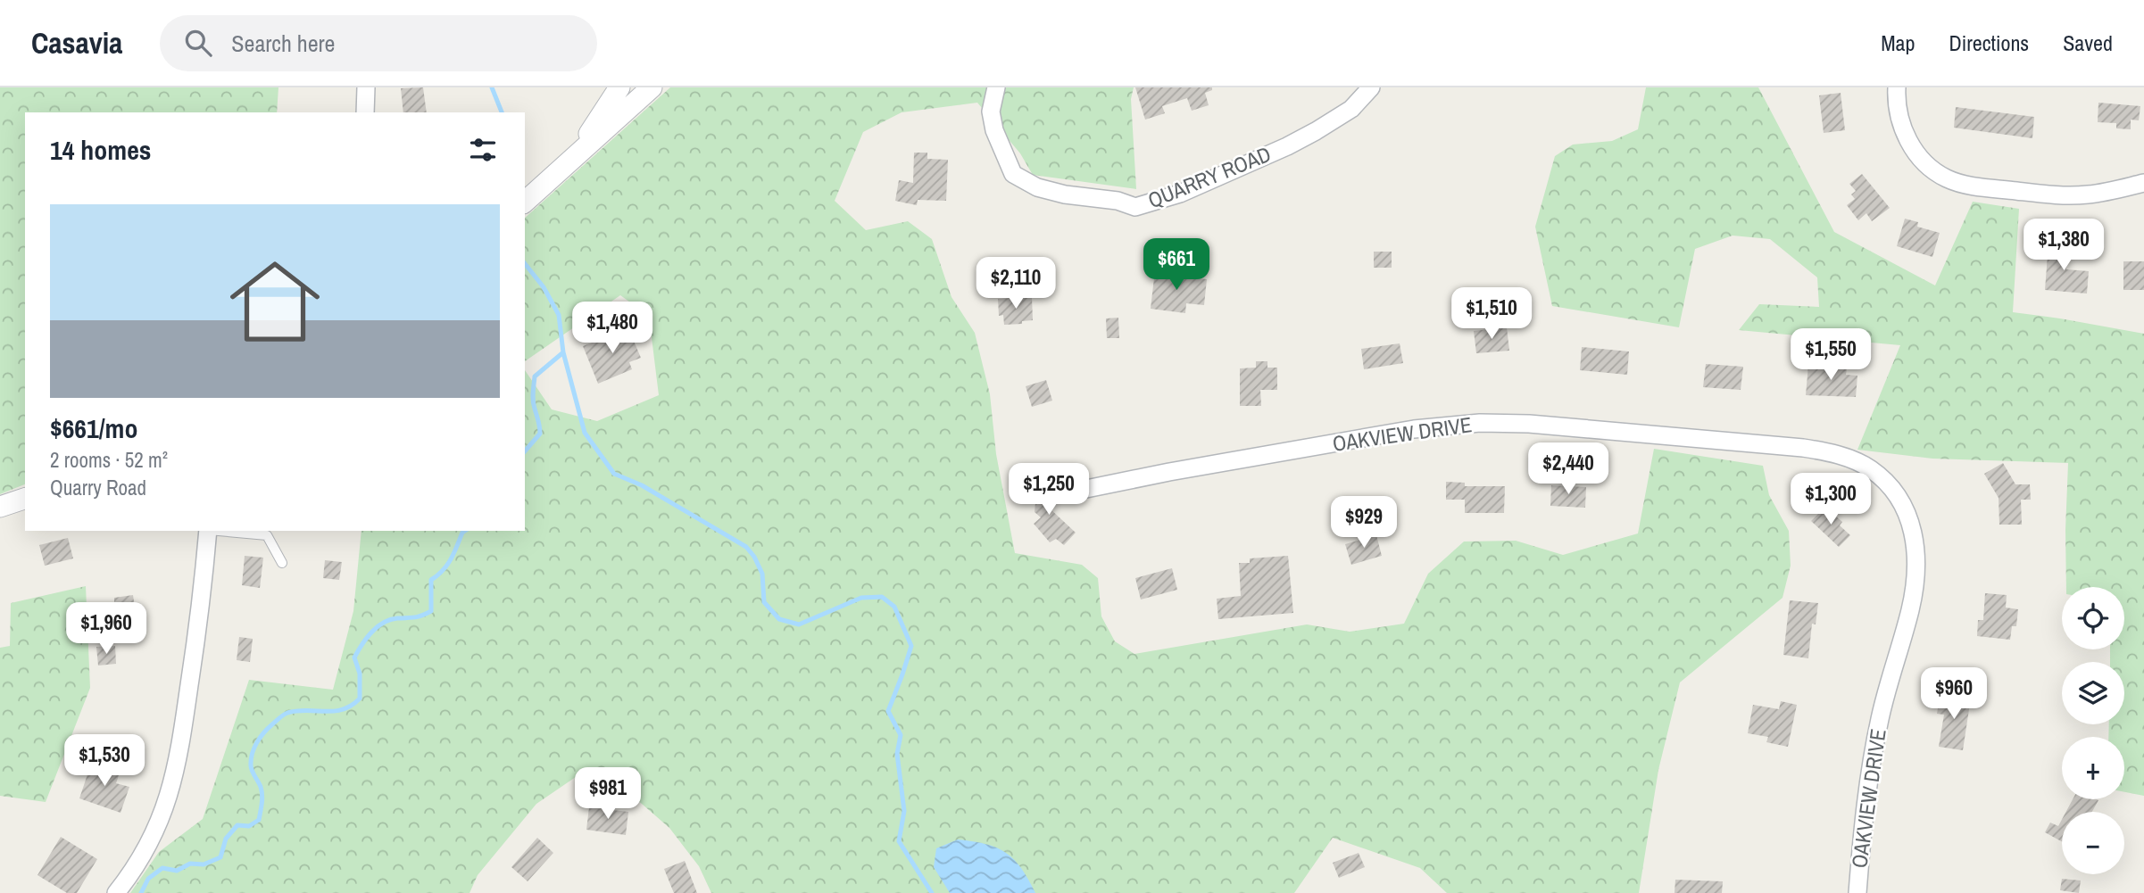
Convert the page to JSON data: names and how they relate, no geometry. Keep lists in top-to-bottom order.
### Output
{
  "streets": {
    "street": ["QUARRY ROAD", "OAKVIEW DRIVE"]
  },
  "page": {
    "header": "Casavia",
    "search": "Search here",
    "nav": ["Map", "Directions", "Saved"],
    "heading": "14 homes",
    "list": [
      {
        "name": "$661/mo",
        "note": "2 rooms · 52 m² · Quarry Road"
      }
    ],
    "price": [
      "$1,380",
      "$661",
      "$2,110",
      "$1,510",
      "$1,480",
      "$1,550",
      "$2,440",
      "$1,250",
      "$1,300",
      "$929",
      "$1,960",
      "$960",
      "$1,530",
      "$981"
    ],
    "map_buttons": ["+", "−"]
  }
}
